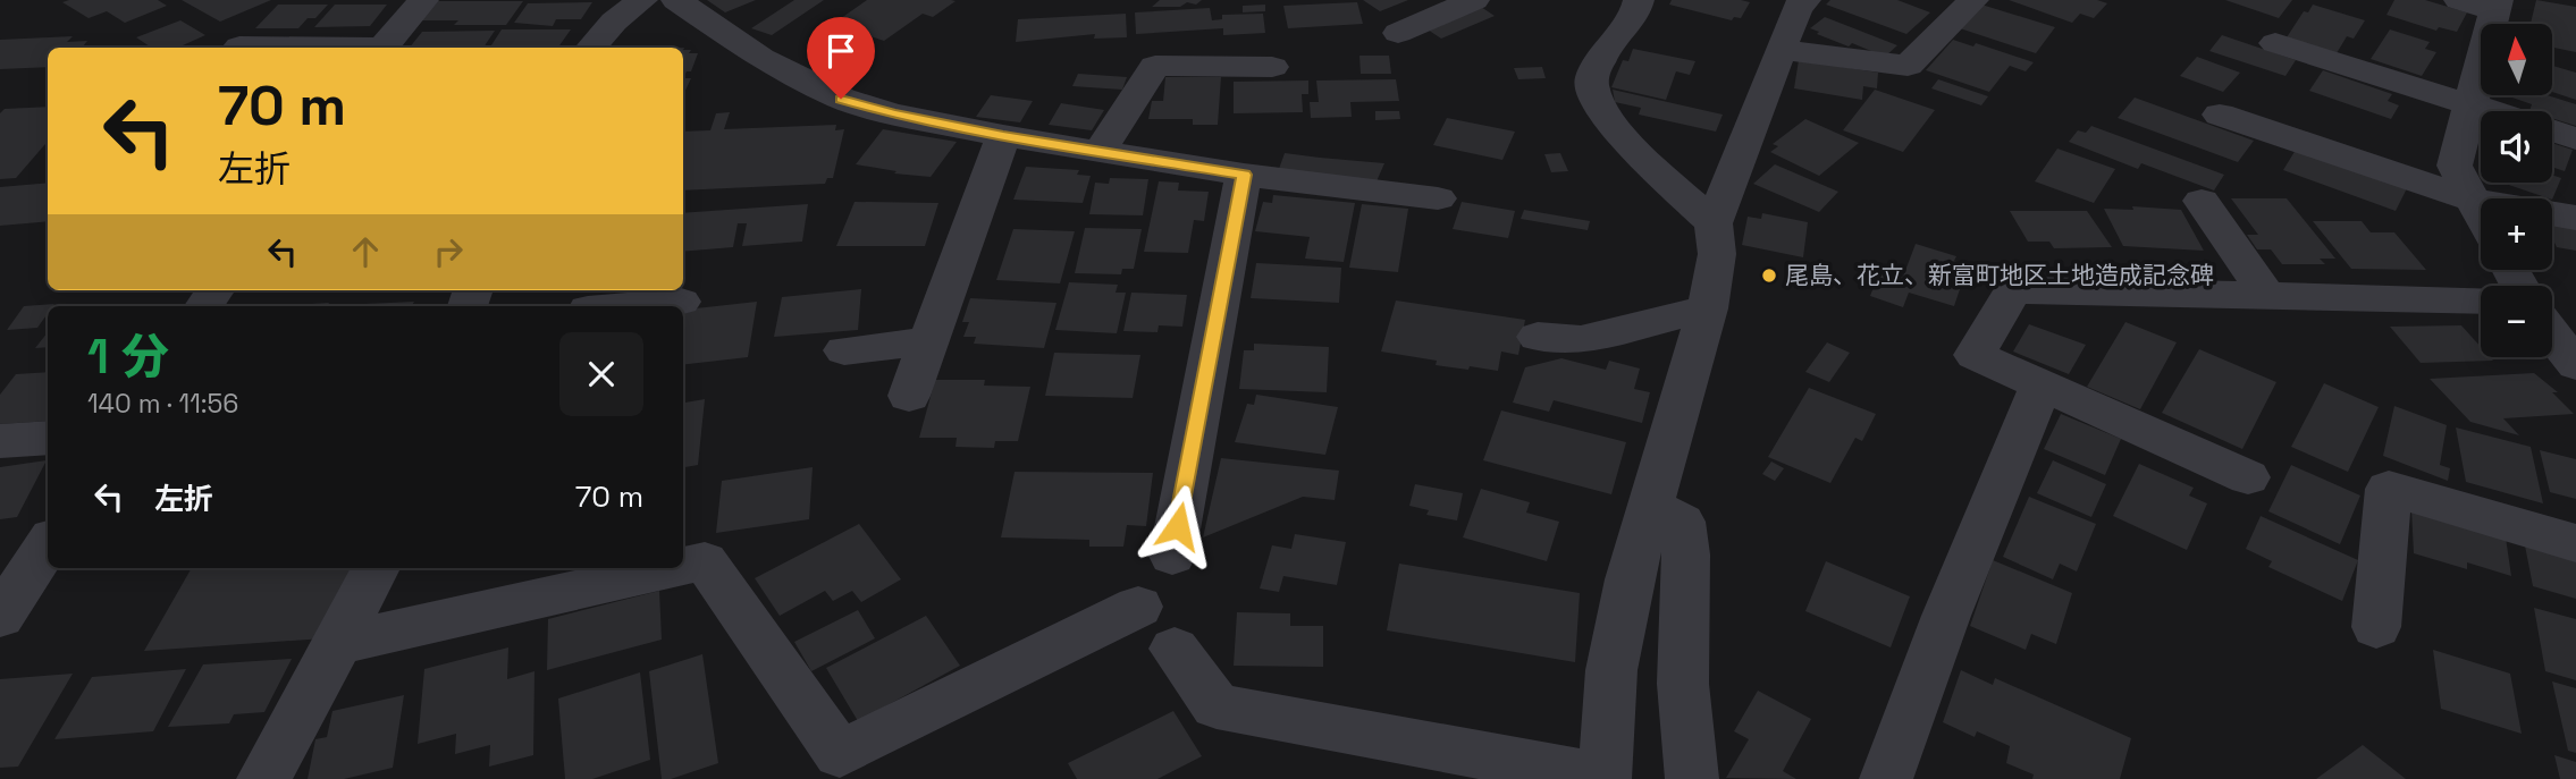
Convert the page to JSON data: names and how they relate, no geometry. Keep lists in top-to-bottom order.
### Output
{
  "places": ["尾島、花立、新富町地区土地造成記念碑"],
  "north": "top",
  "page": {
    "map_buttons": ["+", "−"],
    "turn": ["70 m", "左折"],
    "heading": ["1 分", "140 m · 11:56"],
    "list": [
      {
        "name": "左折",
        "value": "70 m"
      }
    ]
  }
}
